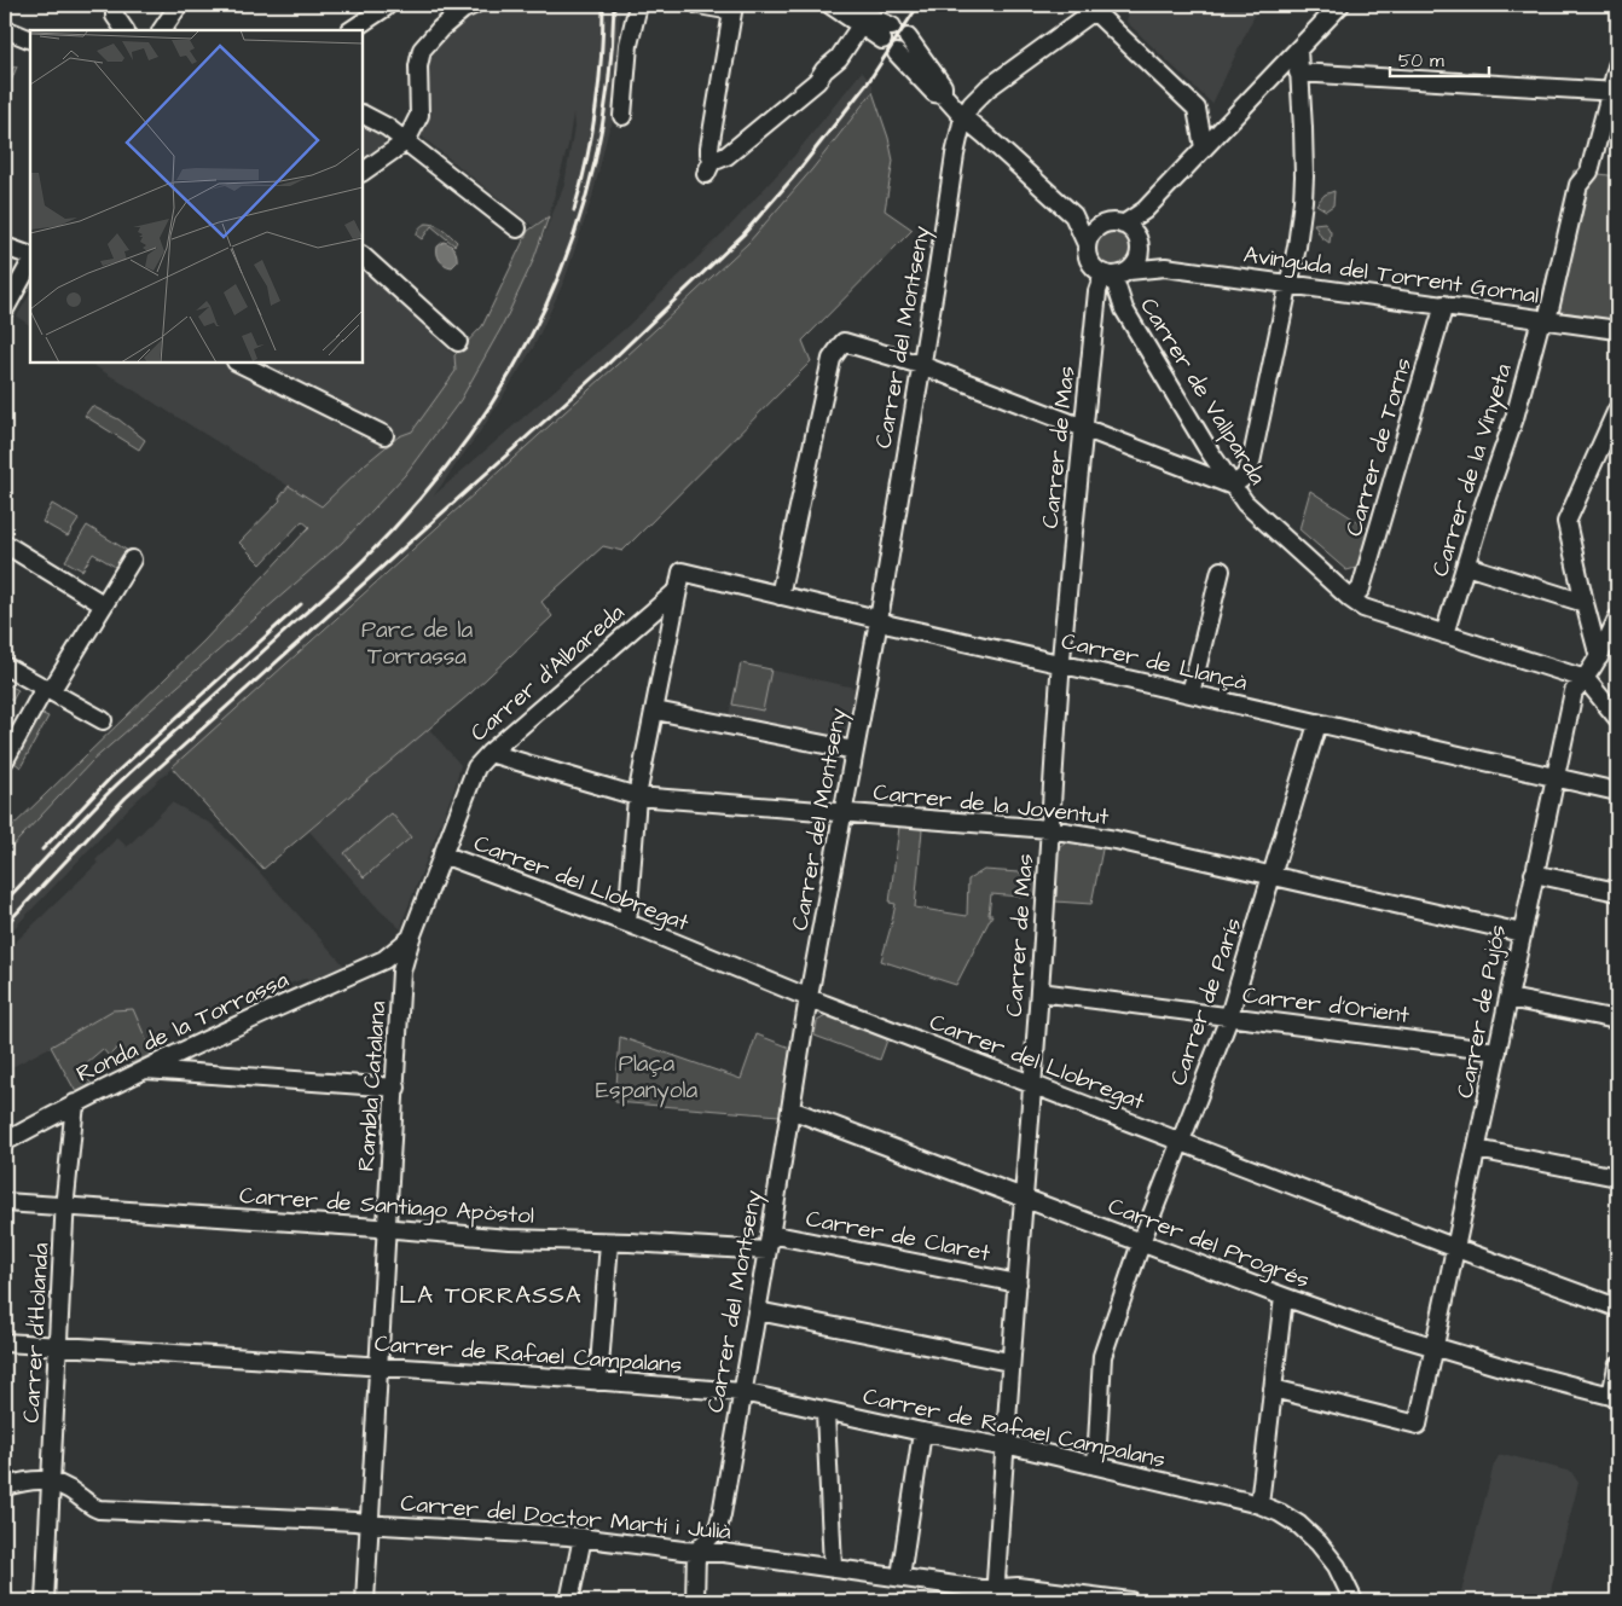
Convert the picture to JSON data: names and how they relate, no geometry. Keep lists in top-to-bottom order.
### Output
{
  "streets": {
    "street": [
      "Avinguda del Torrent Gornal",
      "Carrer del Montseny",
      "Carrer de Vallparda",
      "Carrer de Mas",
      "Carrer de Torns",
      "Carrer de la Vinyeta",
      "Carrer de Llançà",
      "Carrer d'Albareda",
      "Carrer de la Joventut",
      "Carrer del Llobregat",
      "Carrer de París",
      "Carrer d'Orient",
      "Carrer de Pujós",
      "Ronda de la Torrassa",
      "Rambla Catalana",
      "Carrer de Santiago Apòstol",
      "Carrer de Claret",
      "Carrer del Progrés",
      "Carrer d'Holanda",
      "Carrer de Rafael Campalans",
      "Carrer del Doctor Martí i Julià"
    ]
  },
  "crossings": [
    ["Avinguda del Torrent Gornal", "Carrer de Vallparda"],
    ["Avinguda del Torrent Gornal", "Carrer de Mas"],
    ["Avinguda del Torrent Gornal", "Carrer de Torns"],
    ["Avinguda del Torrent Gornal", "Carrer de la Vinyeta"],
    ["Carrer del Montseny", "Carrer de Llançà"],
    ["Carrer del Montseny", "Carrer de la Joventut"],
    ["Carrer del Montseny", "Carrer del Llobregat"],
    ["Carrer del Montseny", "Carrer de Santiago Apòstol"],
    ["Carrer del Montseny", "Carrer de Claret"],
    ["Carrer del Montseny", "Carrer del Progrés"],
    ["Carrer del Montseny", "Carrer de Rafael Campalans"],
    ["Carrer del Montseny", "Carrer del Doctor Martí i Julià"],
    ["Carrer de Vallparda", "Carrer de Mas"],
    ["Carrer de Vallparda", "Carrer de Torns"],
    ["Carrer de Vallparda", "Carrer de la Vinyeta"],
    ["Carrer de Vallparda", "Carrer de Pujós"],
    ["Carrer de Mas", "Carrer de Llançà"],
    ["Carrer de Mas", "Carrer de la Joventut"],
    ["Carrer de Mas", "Carrer del Llobregat"],
    ["Carrer de Mas", "Carrer d'Orient"],
    ["Carrer de Mas", "Carrer de Claret"],
    ["Carrer de Mas", "Carrer del Progrés"],
    ["Carrer de Mas", "Carrer de Rafael Campalans"],
    ["Carrer de Mas", "Carrer del Doctor Martí i Julià"],
    ["Carrer de Llançà", "Carrer d'Albareda"],
    ["Carrer de Llançà", "Carrer de París"],
    ["Carrer de Llançà", "Carrer de Pujós"],
    ["Carrer d'Albareda", "Carrer de la Joventut"],
    ["Carrer d'Albareda", "Carrer del Llobregat"],
    ["Carrer d'Albareda", "Ronda de la Torrassa"],
    ["Carrer d'Albareda", "Rambla Catalana"],
    ["Carrer de la Joventut", "Carrer de París"],
    ["Carrer de la Joventut", "Carrer de Pujós"],
    ["Carrer del Llobregat", "Carrer de París"],
    ["Carrer del Llobregat", "Carrer de Pujós"],
    ["Carrer de París", "Carrer d'Orient"],
    ["Carrer de París", "Carrer del Progrés"],
    ["Carrer de París", "Carrer de Rafael Campalans"],
    ["Carrer d'Orient", "Carrer de Pujós"],
    ["Carrer de Pujós", "Carrer del Progrés"],
    ["Ronda de la Torrassa", "Rambla Catalana"],
    ["Ronda de la Torrassa", "Carrer d'Holanda"],
    ["Rambla Catalana", "Carrer de Santiago Apòstol"],
    ["Rambla Catalana", "Carrer de Rafael Campalans"],
    ["Rambla Catalana", "Carrer del Doctor Martí i Julià"],
    ["Carrer de Santiago Apòstol", "Carrer d'Holanda"],
    ["Carrer d'Holanda", "Carrer de Rafael Campalans"],
    ["Carrer d'Holanda", "Carrer del Doctor Martí i Julià"]
  ],
  "districts": ["LA TORRASSA"],
  "parks": ["Parc de la Torrassa", "Plaça Espanyola"],
  "scale_bar": "50 m"
}
